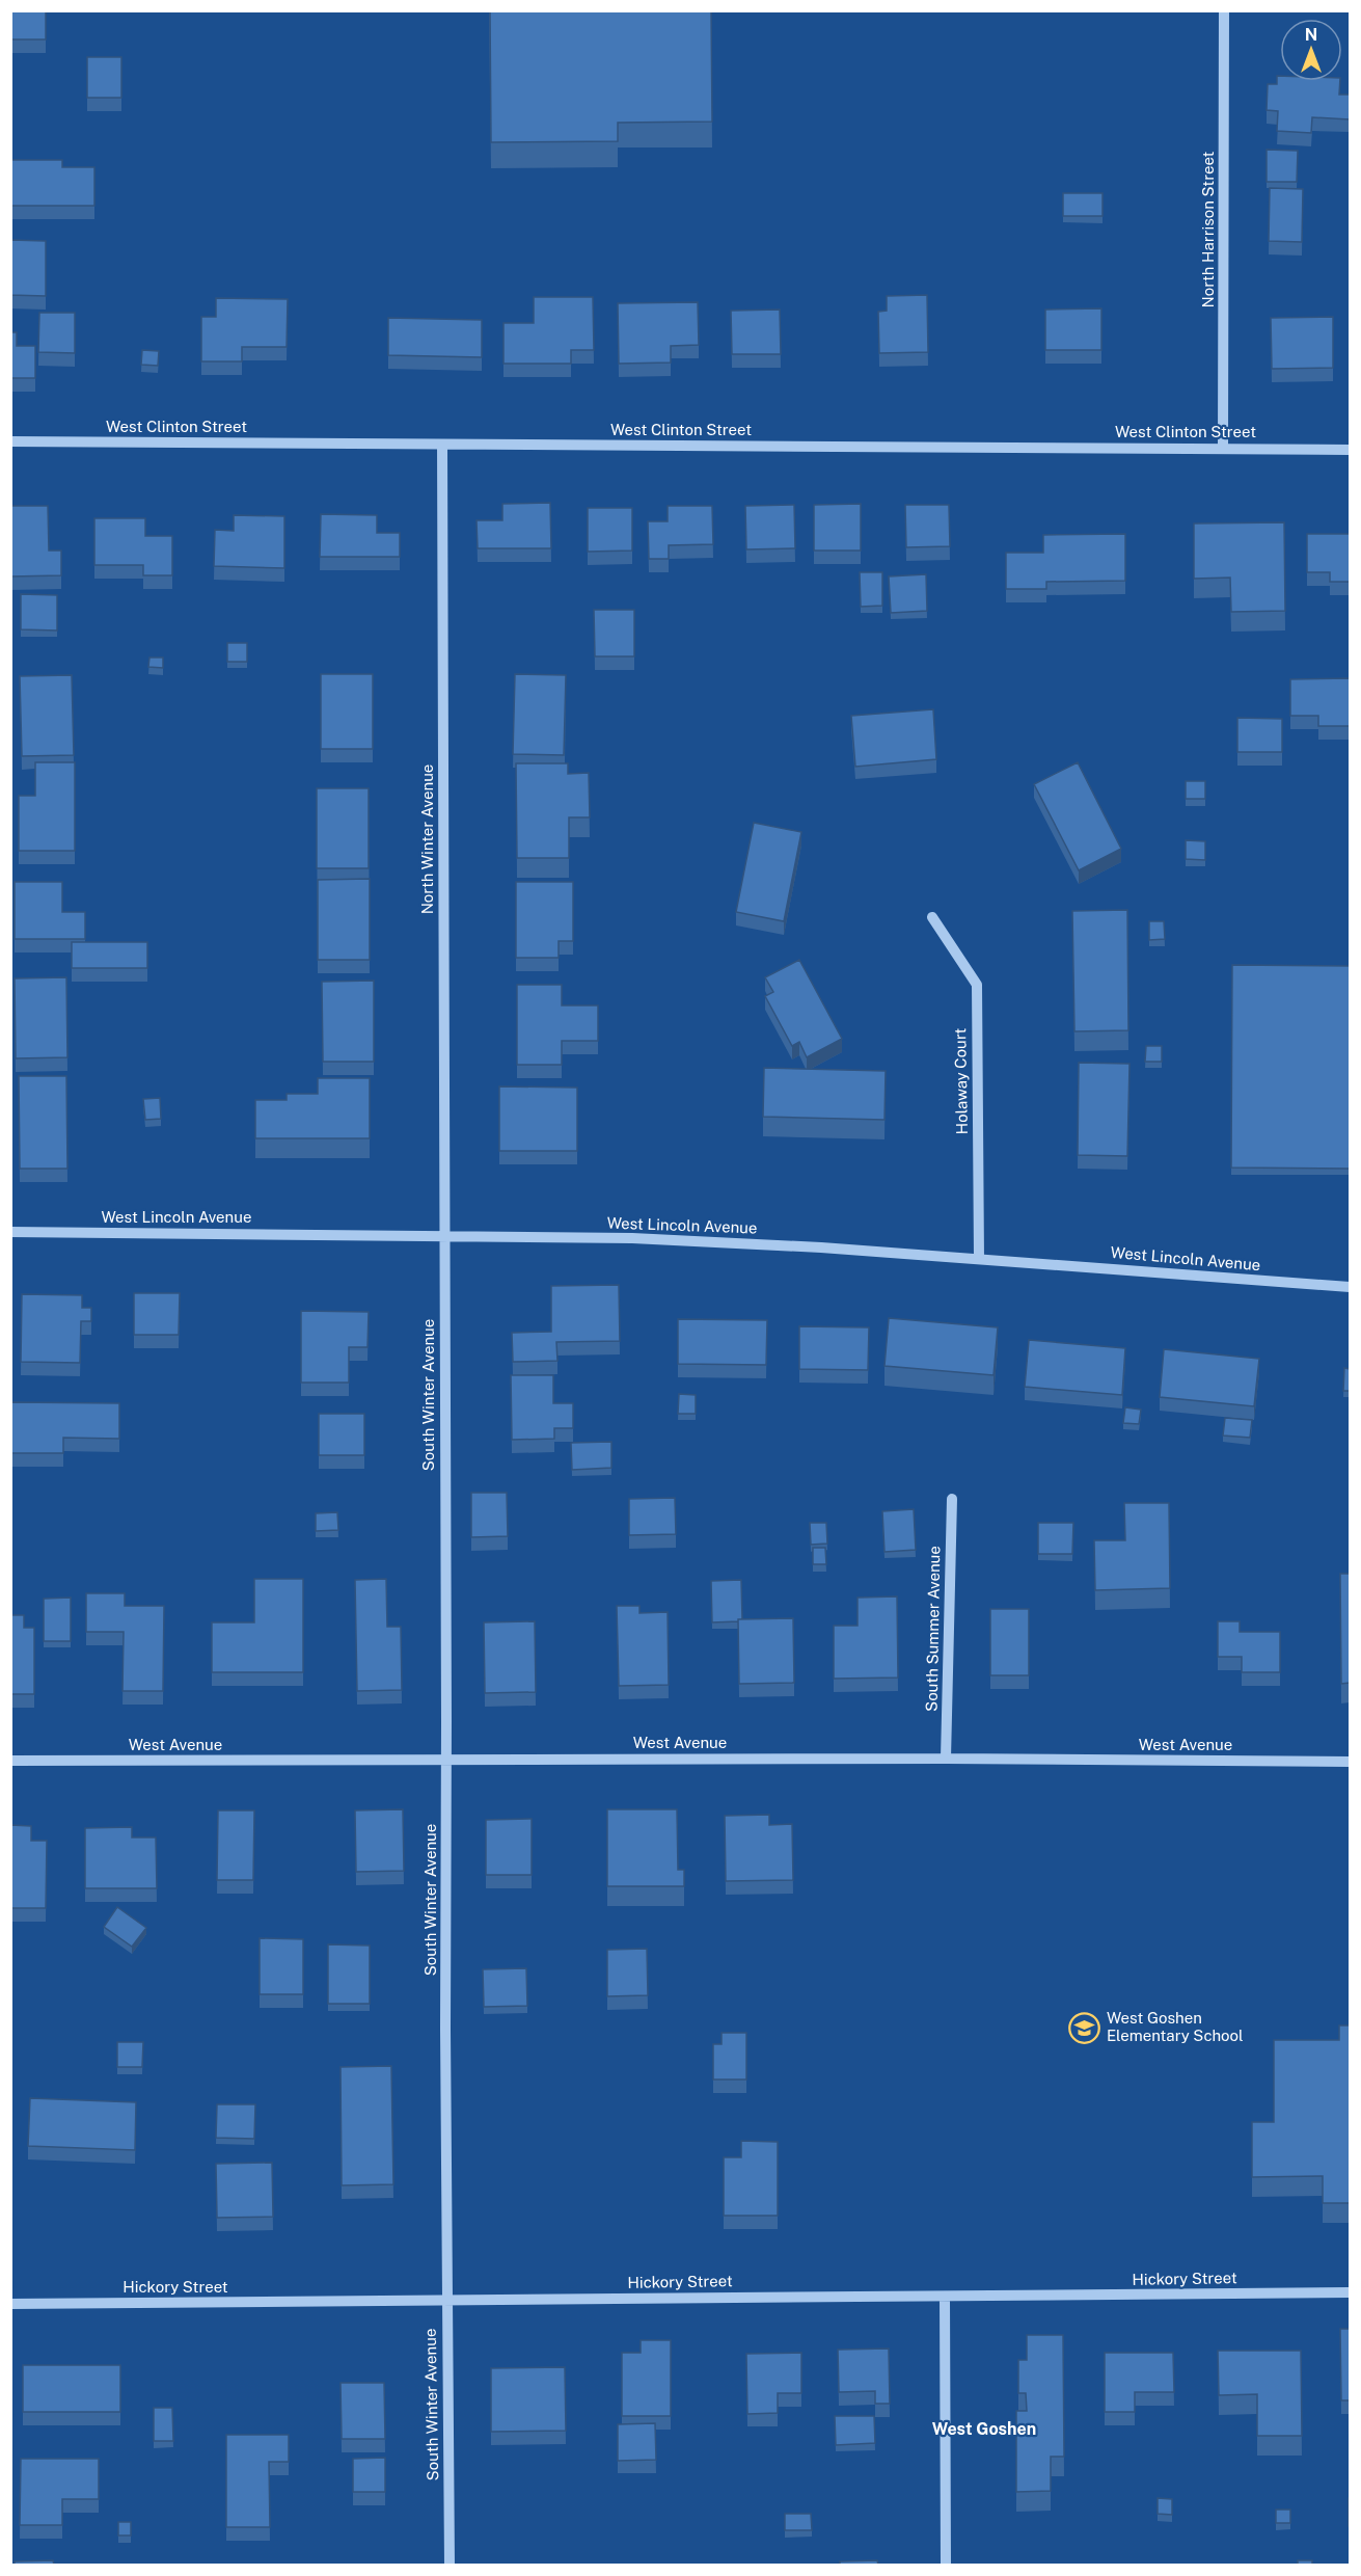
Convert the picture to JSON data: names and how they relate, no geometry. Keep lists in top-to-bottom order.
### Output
{
  "streets": {
    "street": [
      "North Harrison Street",
      "West Clinton Street",
      "North Winter Avenue",
      "Holaway Court",
      "West Lincoln Avenue",
      "South Winter Avenue",
      "South Summer Avenue",
      "West Avenue",
      "Hickory Street"
    ]
  },
  "crossings": [
    ["North Harrison Street", "West Clinton Street"],
    ["West Clinton Street", "North Winter Avenue"],
    ["North Winter Avenue", "West Lincoln Avenue"],
    ["North Winter Avenue", "South Winter Avenue"],
    ["Holaway Court", "West Lincoln Avenue"],
    ["West Lincoln Avenue", "South Winter Avenue"],
    ["South Winter Avenue", "West Avenue"],
    ["South Winter Avenue", "Hickory Street"],
    ["South Summer Avenue", "West Avenue"]
  ],
  "districts": ["West Goshen"],
  "places": {
    "school or university": ["West Goshen Elementary School"]
  },
  "north": "top"
}
